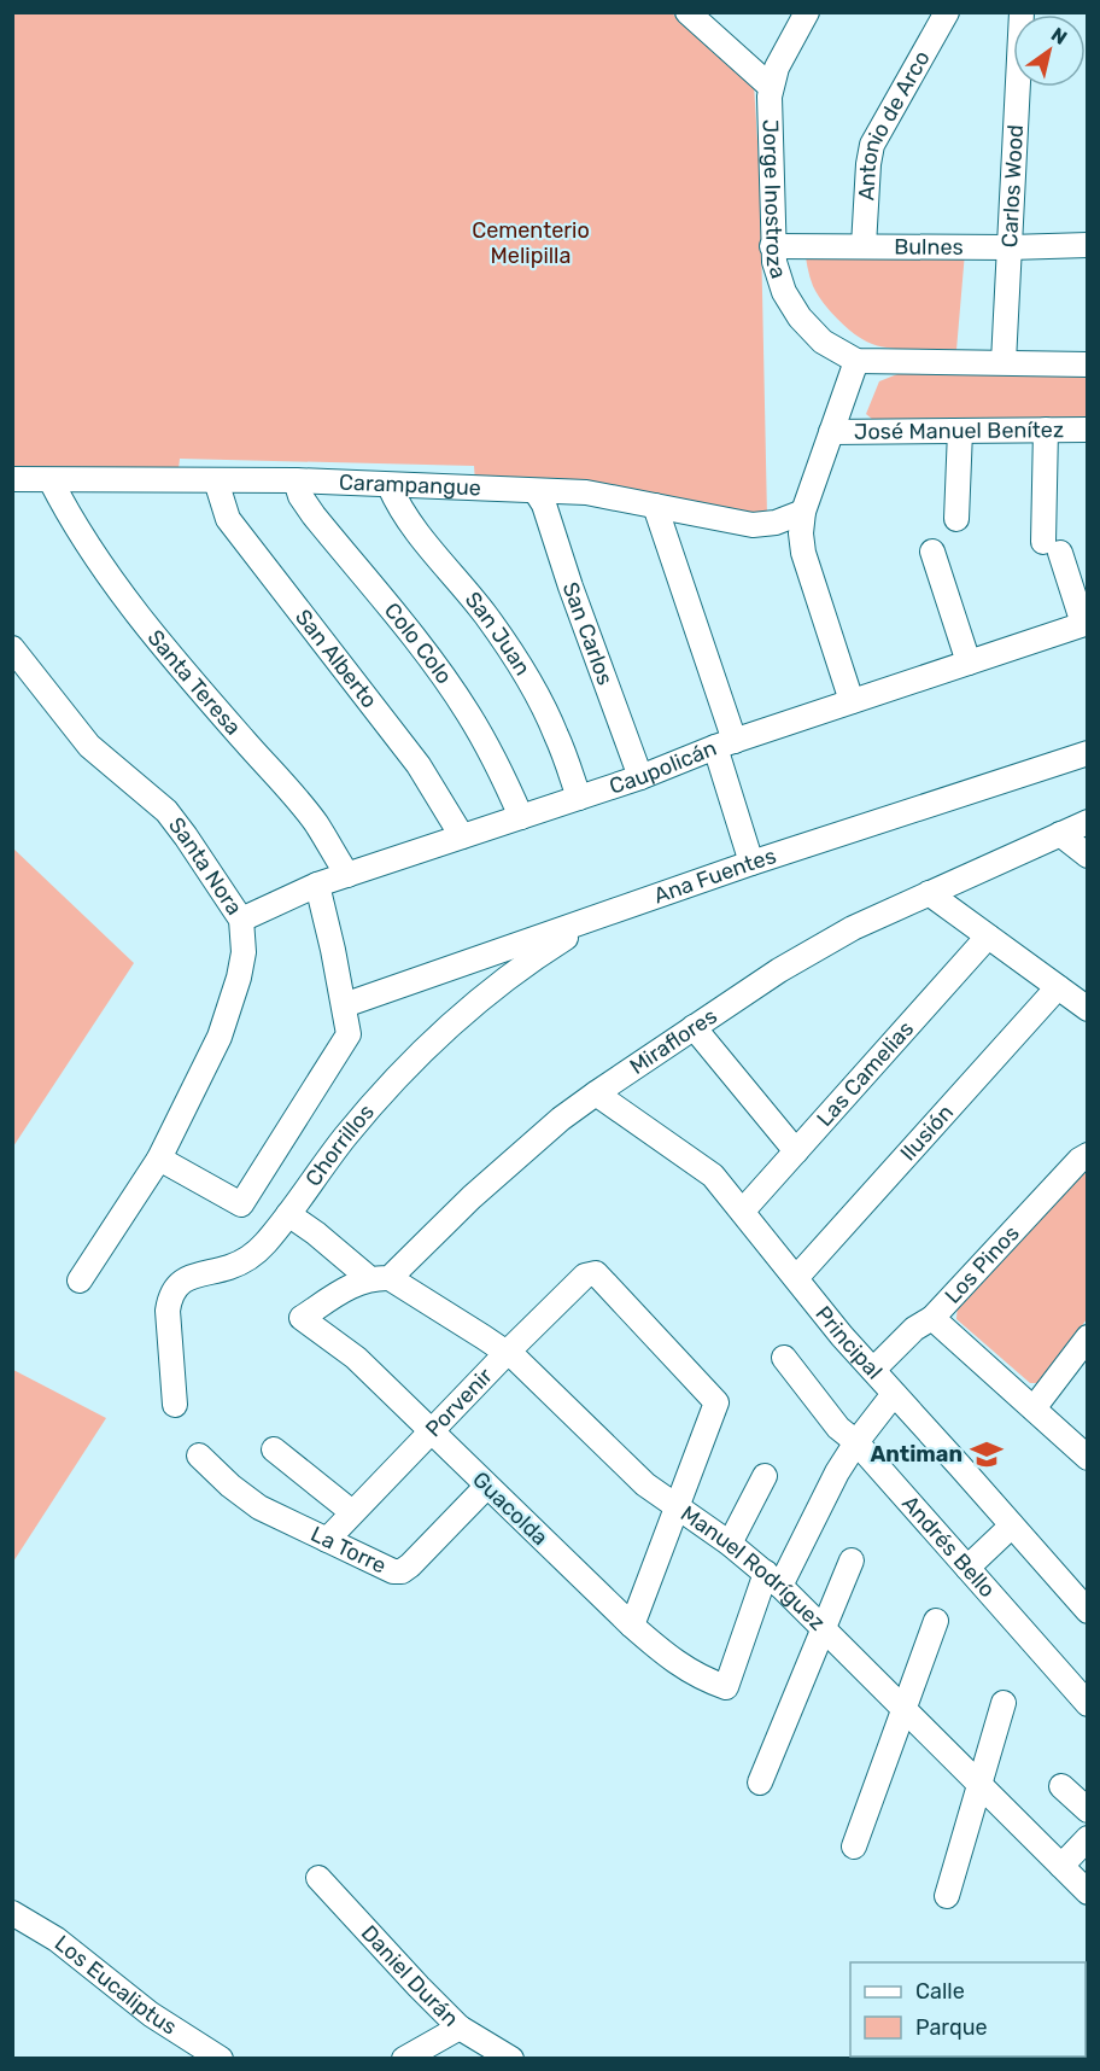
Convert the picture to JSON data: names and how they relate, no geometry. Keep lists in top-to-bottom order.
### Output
{
  "streets": {
    "street": [
      "Antonio de Arco",
      "Carlos Wood",
      "Jorge Inostroza",
      "Bulnes",
      "José Manuel Benítez",
      "Carampangue",
      "San Carlos",
      "San Juan",
      "Colo Colo",
      "San Alberto",
      "Santa Teresa",
      "Caupolicán",
      "Santa Nora",
      "Ana Fuentes",
      "Miraflores",
      "Las Camelias",
      "Ilusión",
      "Chorrillos",
      "Los Pinos",
      "Principal",
      "Porvenir",
      "Guacolda",
      "Andrés Bello",
      "La Torre",
      "Manuel Rodríguez",
      "Daniel Durán",
      "Los Eucaliptus"
    ]
  },
  "crossings": [
    ["Antonio de Arco", "Bulnes"],
    ["Carlos Wood", "Bulnes"],
    ["Jorge Inostroza", "Bulnes"],
    ["Carampangue", "San Carlos"],
    ["Carampangue", "San Juan"],
    ["Carampangue", "Colo Colo"],
    ["Carampangue", "San Alberto"],
    ["Carampangue", "Santa Teresa"],
    ["San Carlos", "Caupolicán"],
    ["San Juan", "Caupolicán"],
    ["Colo Colo", "Caupolicán"],
    ["San Alberto", "Caupolicán"],
    ["Santa Teresa", "Caupolicán"],
    ["Caupolicán", "Santa Nora"],
    ["Ana Fuentes", "Chorrillos"],
    ["Miraflores", "Principal"],
    ["Miraflores", "Guacolda"],
    ["Miraflores", "Manuel Rodríguez"],
    ["Las Camelias", "Principal"],
    ["Ilusión", "Principal"],
    ["Chorrillos", "Manuel Rodríguez"],
    ["Los Pinos", "Principal"],
    ["Porvenir", "Guacolda"],
    ["Porvenir", "La Torre"],
    ["Porvenir", "Manuel Rodríguez"],
    ["Guacolda", "La Torre"],
    ["Guacolda", "Manuel Rodríguez"]
  ],
  "parks": ["Cementerio Melipilla"],
  "places": {
    "school or university": ["Antiman"]
  },
  "legend": ["Calle", "Parque"],
  "north": "top right"
}
